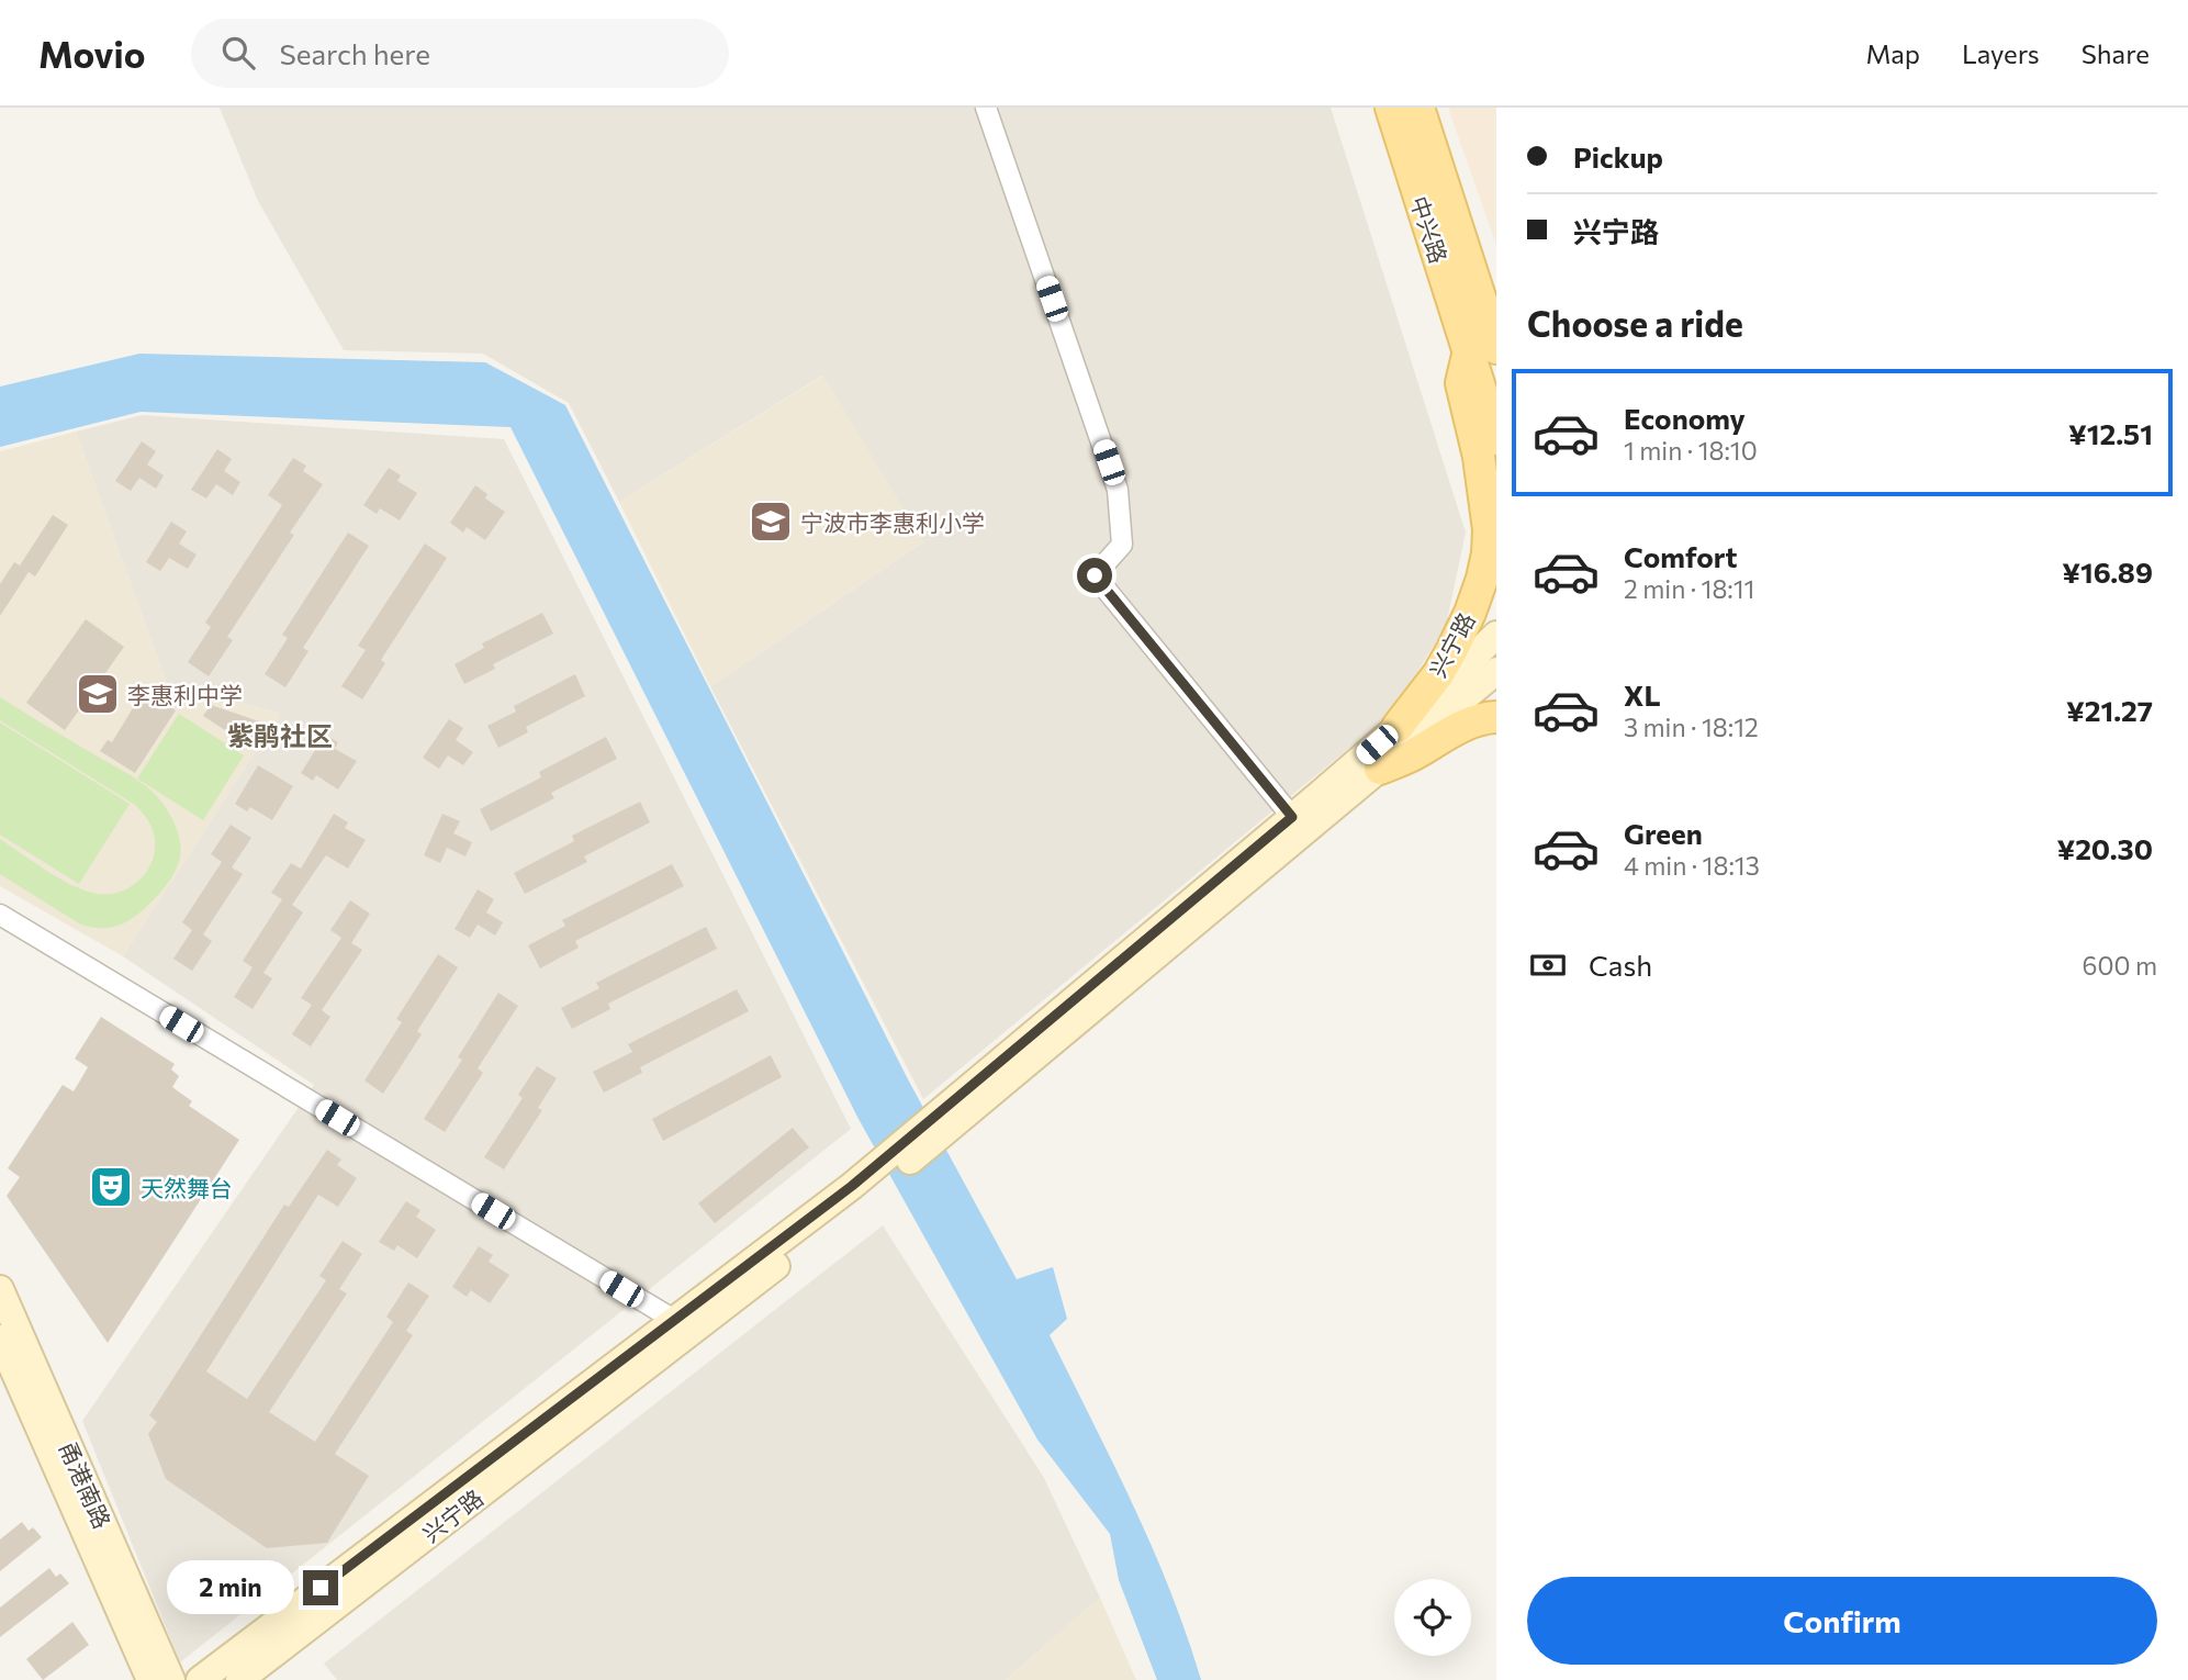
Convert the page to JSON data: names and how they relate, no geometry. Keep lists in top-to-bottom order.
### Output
{
  "streets": {
    "main road": ["中兴路", "兴宁路", "甬港南路"]
  },
  "crossings": [
    ["中兴路", "兴宁路"]
  ],
  "districts": ["紫鹃社区"],
  "places": {
    "school or university": ["宁波市李惠利小学", "李惠利中学"],
    "theatre": ["天然舞台"]
  },
  "page": {
    "header": "Movio",
    "search": "Search here",
    "nav": ["Map", "Layers", "Share"],
    "banner": ["Pickup", "兴宁路"],
    "heading": "Choose a ride",
    "list": [
      {
        "name": "Economy",
        "note": "1 min · 18:10",
        "value": "¥12.51"
      },
      {
        "name": "Comfort",
        "note": "2 min · 18:11",
        "value": "¥16.89"
      },
      {
        "name": "XL",
        "note": "3 min · 18:12",
        "value": "¥21.27"
      },
      {
        "name": "Green",
        "note": "4 min · 18:13",
        "value": "¥20.30"
      }
    ],
    "pay": ["Cash", "600 m"],
    "bubble": "2 min",
    "buttons": "Confirm"
  }
}
